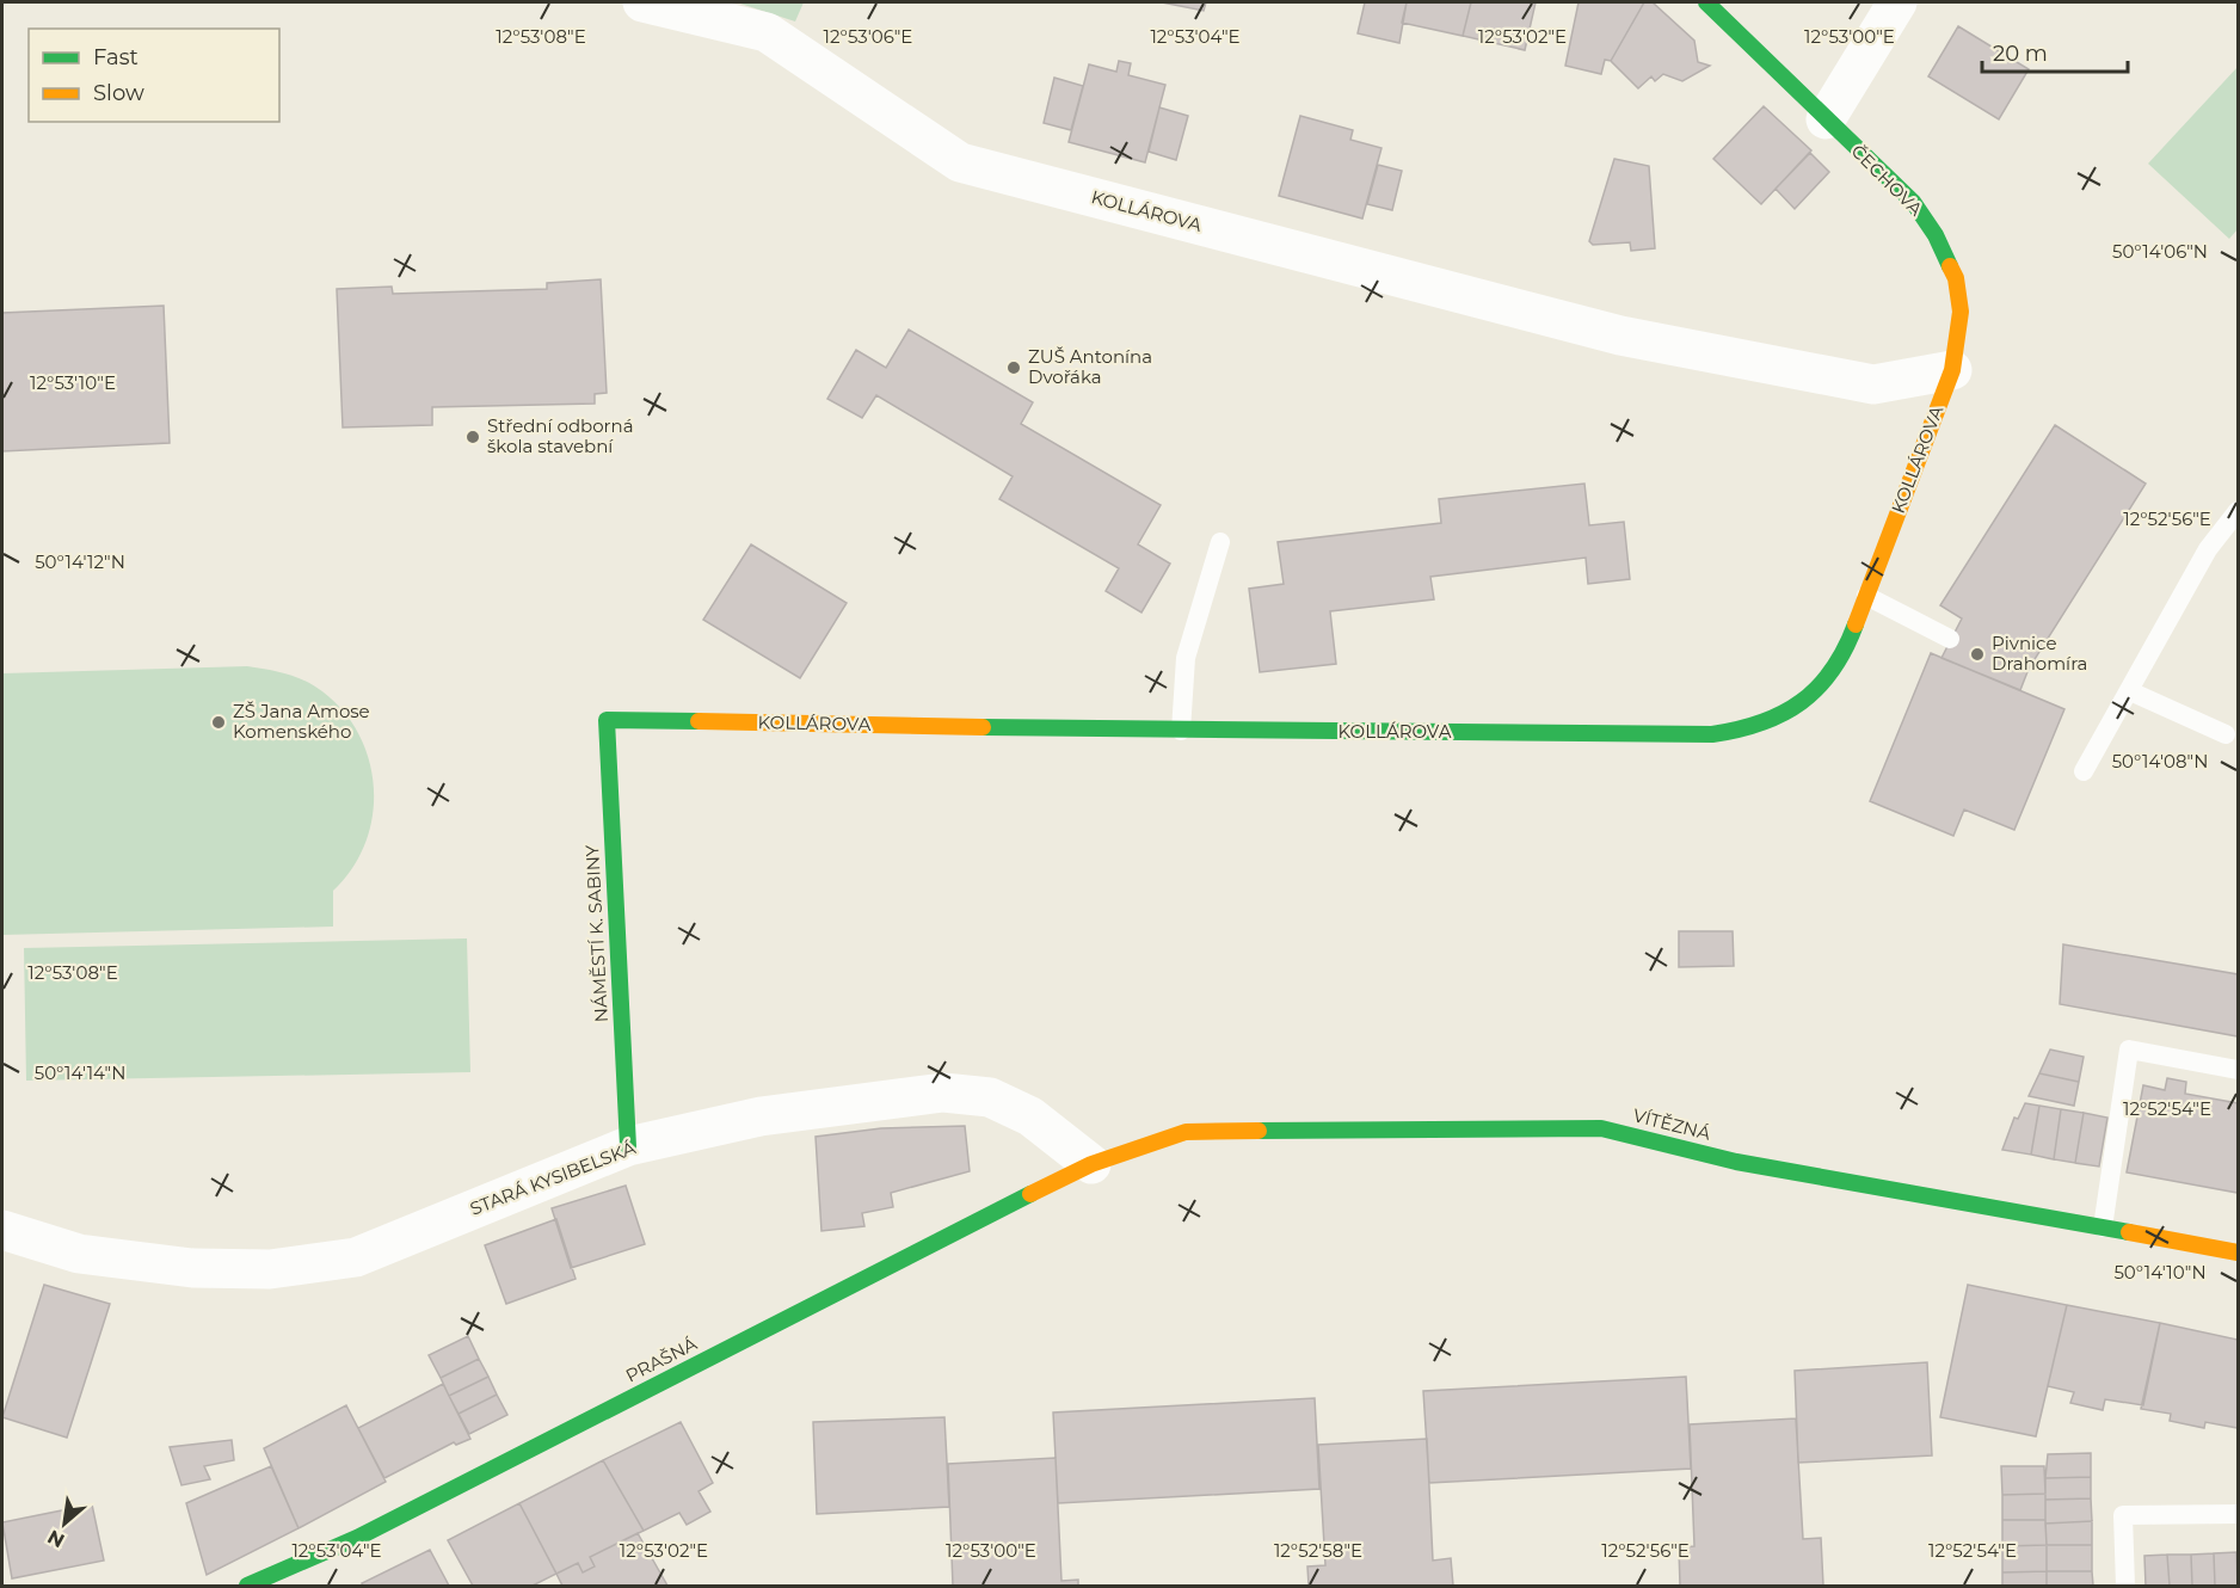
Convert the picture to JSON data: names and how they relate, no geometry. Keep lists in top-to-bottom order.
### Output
{
  "streets": {
    "street": [
      "ČECHOVA",
      "KOLLÁROVA",
      "NÁMĚSTÍ K. SABINY",
      "VÍTĚZNÁ",
      "STARÁ KYSIBELSKÁ",
      "PRAŠNÁ"
    ]
  },
  "crossings": [
    ["ČECHOVA", "KOLLÁROVA"],
    ["KOLLÁROVA", "NÁMĚSTÍ K. SABINY"],
    ["NÁMĚSTÍ K. SABINY", "STARÁ KYSIBELSKÁ"],
    ["VÍTĚZNÁ", "STARÁ KYSIBELSKÁ"],
    ["VÍTĚZNÁ", "PRAŠNÁ"],
    ["STARÁ KYSIBELSKÁ", "PRAŠNÁ"]
  ],
  "places": [
    "ZUŠ Antonína Dvořáka",
    "Střední odborná škola stavební",
    "Pivnice Drahomíra",
    "ZŠ Jana Amose Komenského"
  ],
  "legend": ["Fast", "Slow"],
  "scale_bar": "20 m",
  "north": "bottom left",
  "coordinates": [
    "12°53'08\"E",
    "12°53'06\"E",
    "12°53'04\"E",
    "12°53'02\"E",
    "12°53'00\"E",
    "50°14'06\"N",
    "12°53'10\"E",
    "12°52'56\"E",
    "50°14'12\"N",
    "50°14'08\"N",
    "50°14'14\"N",
    "12°52'54\"E",
    "50°14'10\"N",
    "12°52'58\"E"
  ]
}
